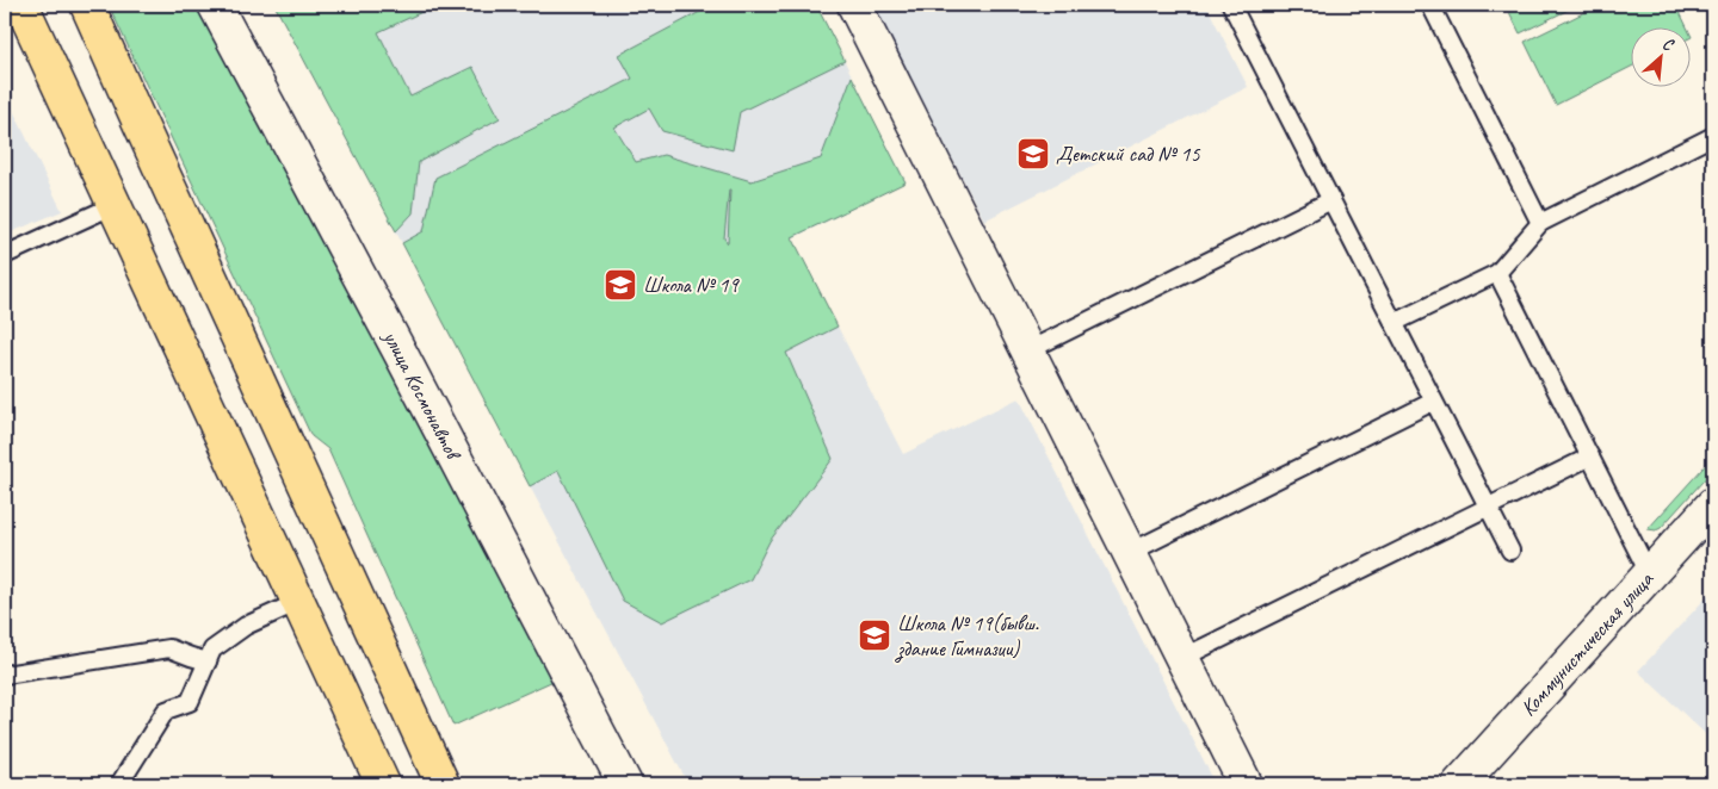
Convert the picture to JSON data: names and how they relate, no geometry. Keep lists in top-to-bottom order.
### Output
{
  "streets": {
    "street": ["улица Космонавтов", "Коммунистическая улица"]
  },
  "places": {
    "school or university": ["Детский сад № 15", "Школа № 19", "Школа № 19(бывш. здание Гимназии)"]
  },
  "north": "top right"
}
